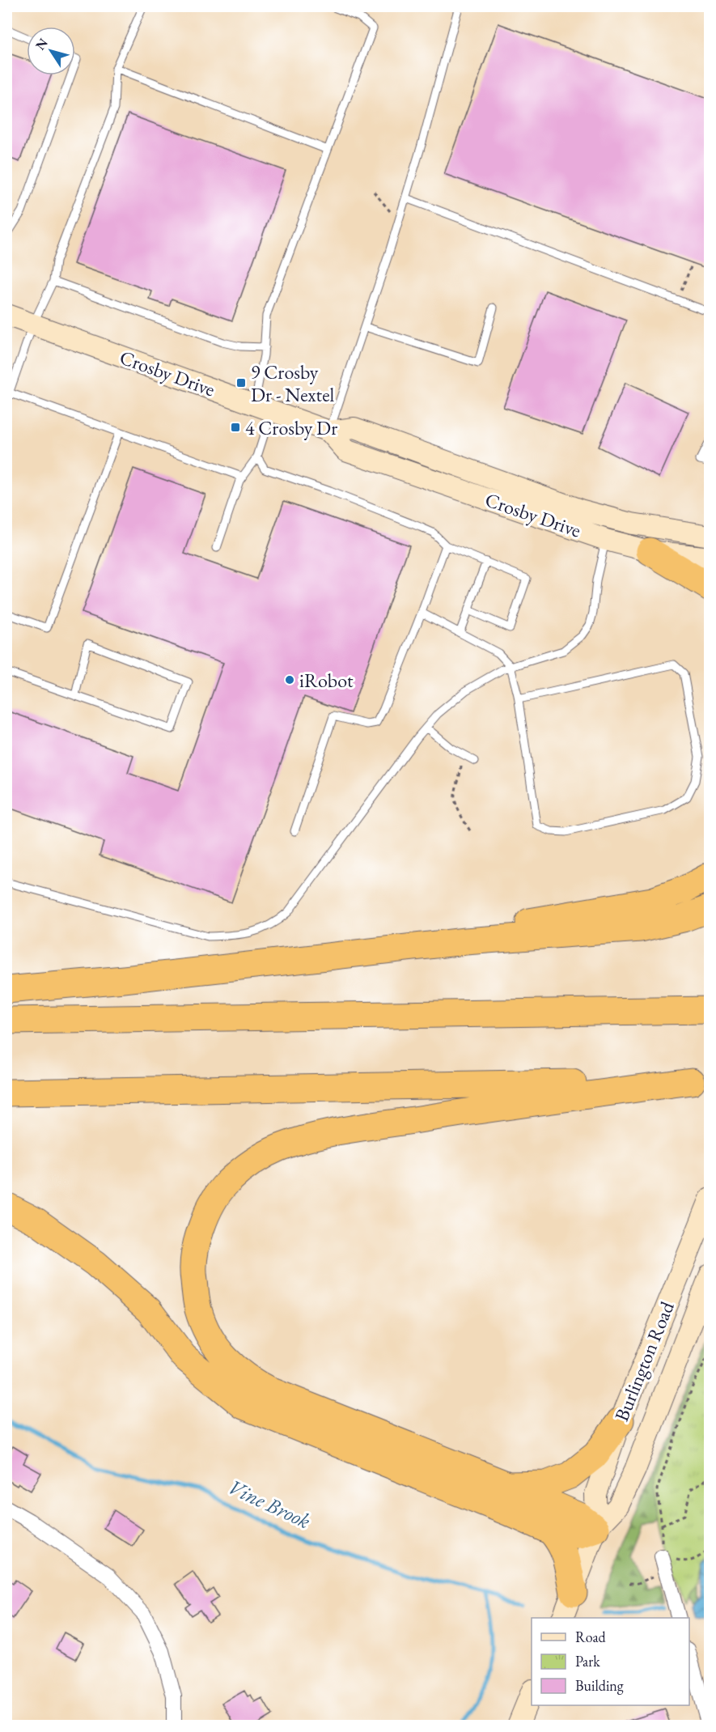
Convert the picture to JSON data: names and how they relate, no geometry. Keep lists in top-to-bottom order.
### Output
{
  "streets": {
    "main road": ["Crosby Drive", "Burlington Road"]
  },
  "water": ["Vine Brook"],
  "places": {
    "transit": ["9 Crosby Dr - Nextel", "4 Crosby Dr"],
    "other": ["iRobot"]
  },
  "legend": ["Road", "Park", "Building"],
  "north": "top left"
}
